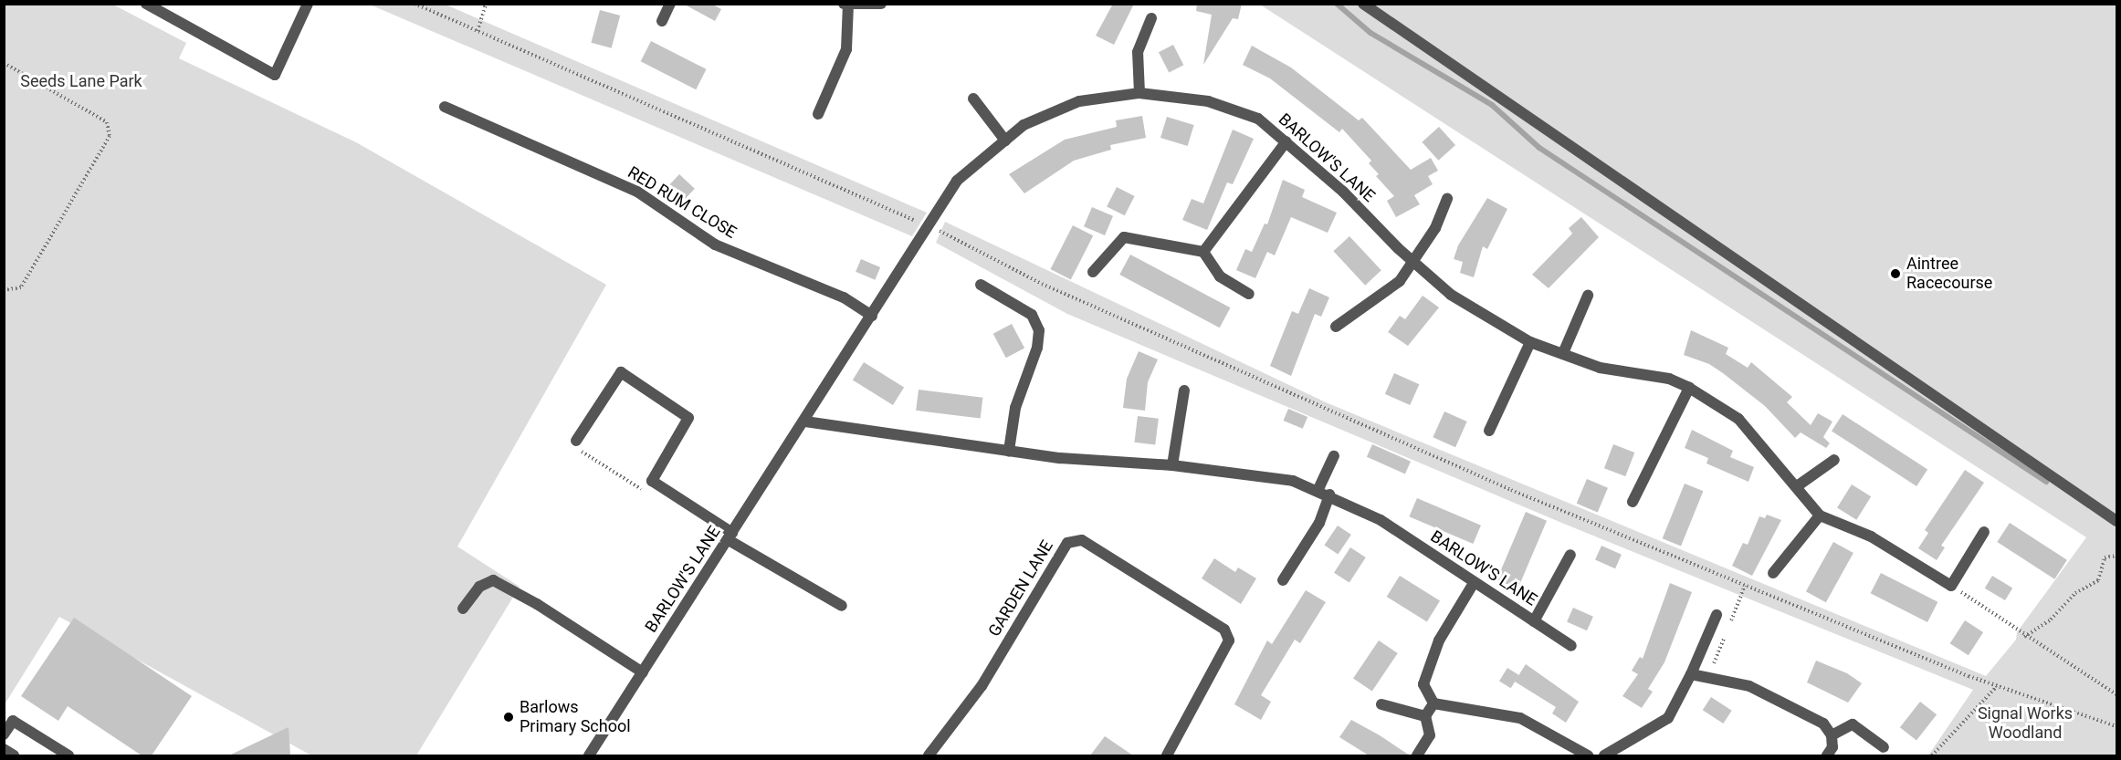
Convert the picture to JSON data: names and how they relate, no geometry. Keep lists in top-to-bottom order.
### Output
{
  "streets": {
    "street": ["BARLOW'S LANE", "RED RUM CLOSE", "GARDEN LANE"]
  },
  "crossings": [
    ["BARLOW'S LANE", "RED RUM CLOSE"]
  ],
  "parks": ["Seeds Lane Park", "Signal Works Woodland"],
  "places": ["Aintree Racecourse", "Barlows Primary School"]
}
